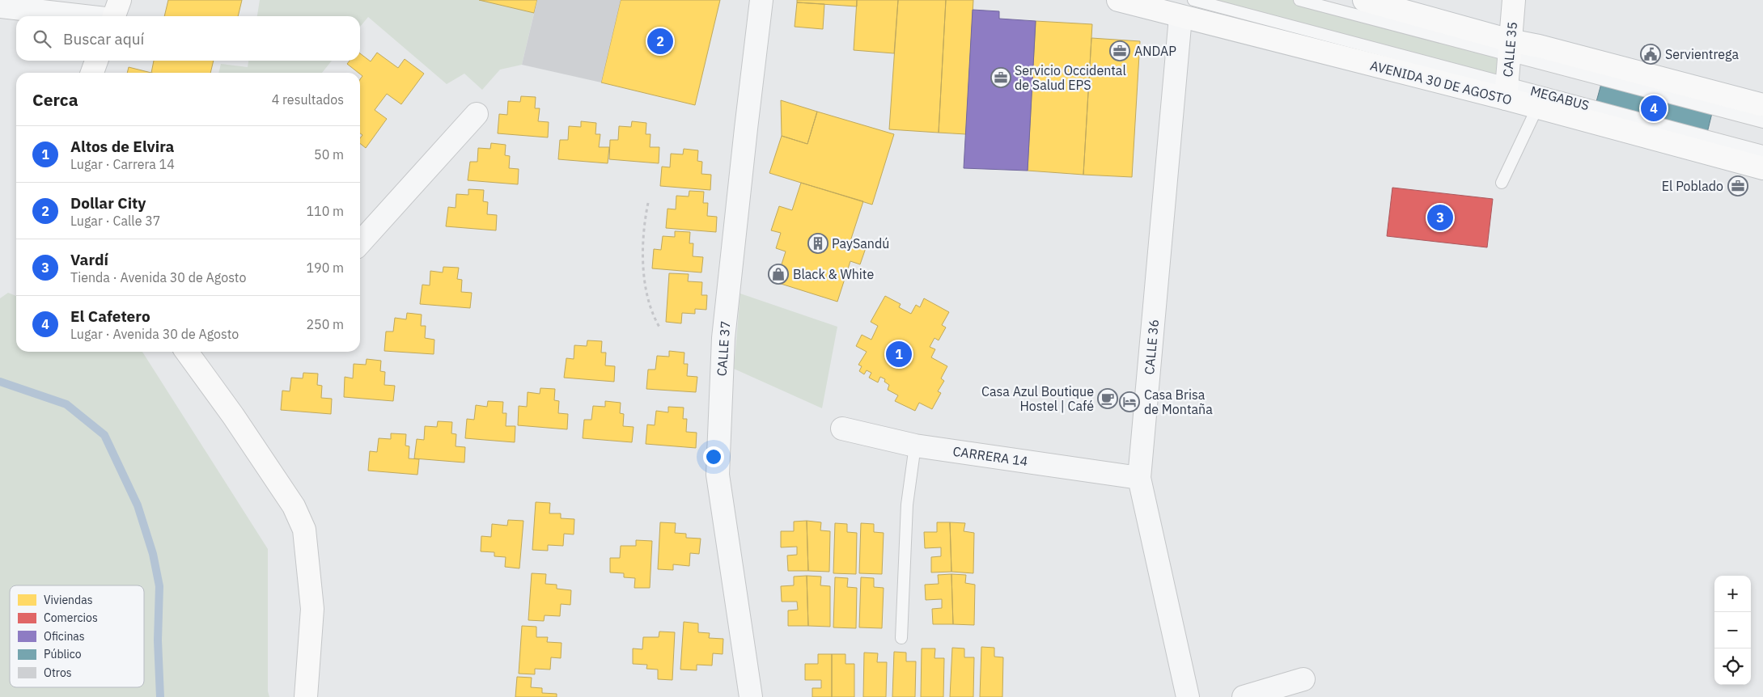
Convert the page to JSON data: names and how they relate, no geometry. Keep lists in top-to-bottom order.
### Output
{
  "streets": {
    "main road": ["CALLE 35", "AVENIDA 30 DE AGOSTO"],
    "street": ["CALLE 36", "CALLE 37", "CARRERA 14"],
    "lane": ["MEGABUS"]
  },
  "crossings": [
    ["CALLE 35", "AVENIDA 30 DE AGOSTO"],
    ["CALLE 35", "MEGABUS"],
    ["AVENIDA 30 DE AGOSTO", "MEGABUS"],
    ["AVENIDA 30 DE AGOSTO", "CALLE 36"],
    ["CALLE 36", "CARRERA 14"]
  ],
  "places": {
    "office": ["ANDAP", "Servicio Occidental de Salud EPS", "El Poblado"],
    "public building": ["Servientrega"],
    "building": ["PaySandú"],
    "shop": ["Black & White"],
    "cafe": ["Casa Azul Boutique Hostel | Café"],
    "hotel": ["Casa Brisa de Montaña"]
  },
  "legend": [
    "Viviendas",
    "Comercios",
    "Oficinas",
    "Público",
    "Otros"
  ],
  "page": {
    "search": "Buscar aquí",
    "pins": [
      "2",
      "4",
      "3",
      "1"
    ],
    "heading": ["Cerca", "4 resultados"],
    "list": [
      {
        "mark": "1",
        "name": "Altos de Elvira",
        "note": "Lugar · Carrera 14",
        "value": "50 m"
      },
      {
        "mark": "2",
        "name": "Dollar City",
        "note": "Lugar · Calle 37",
        "value": "110 m"
      },
      {
        "mark": "3",
        "name": "Vardí",
        "note": "Tienda · Avenida 30 de Agosto",
        "value": "190 m"
      },
      {
        "mark": "4",
        "name": "El Cafetero",
        "note": "Lugar · Avenida 30 de Agosto",
        "value": "250 m"
      }
    ],
    "map_buttons": ["+", "−"]
  }
}
